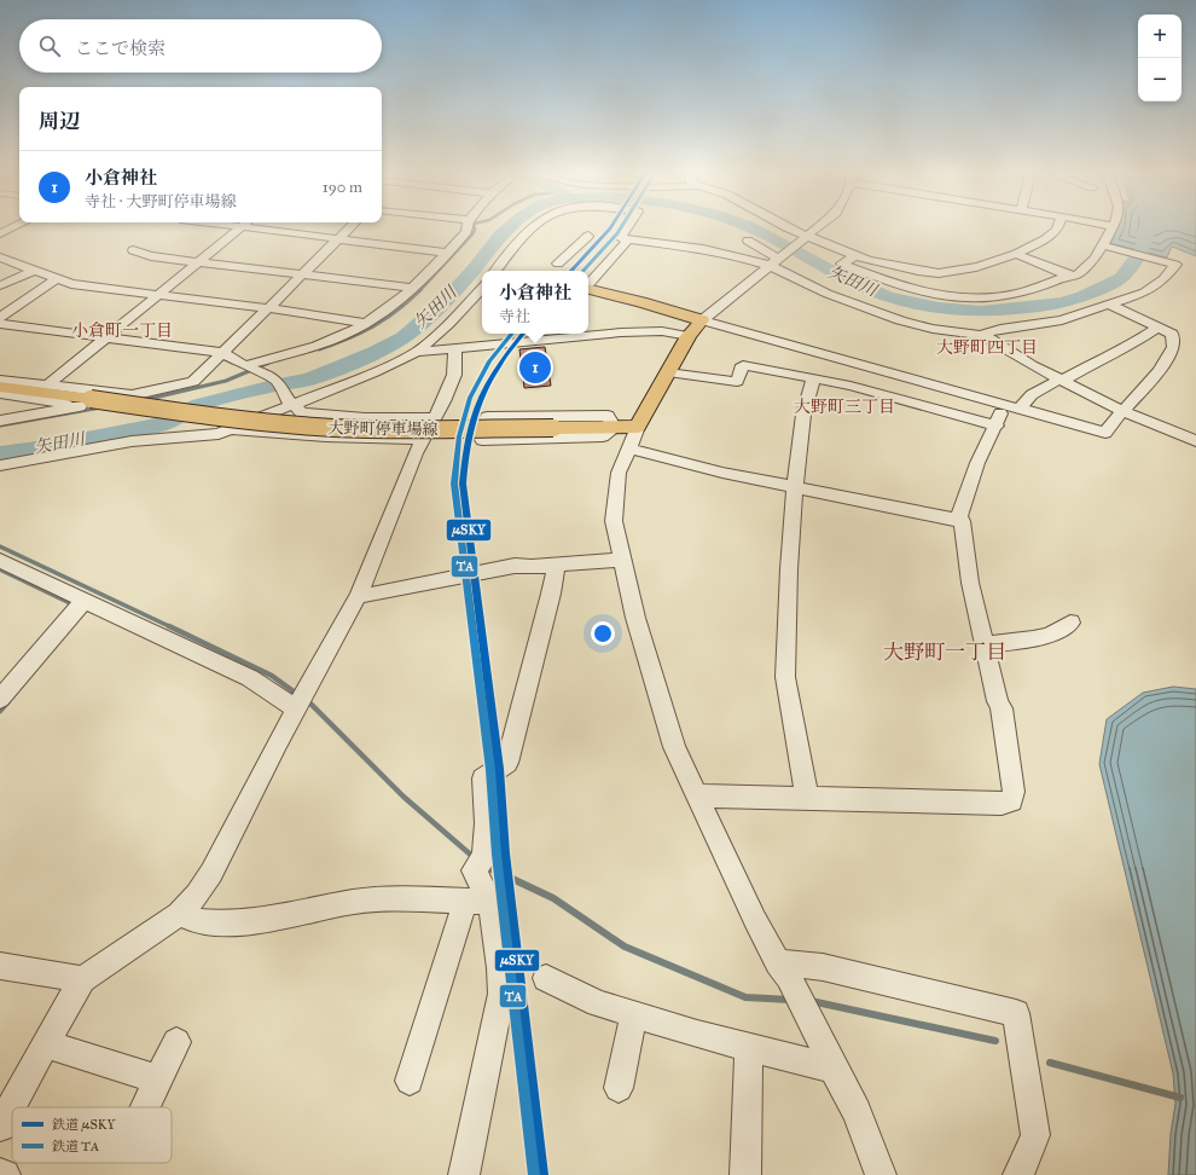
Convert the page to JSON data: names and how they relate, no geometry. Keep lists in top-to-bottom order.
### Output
{
  "streets": {
    "main road": ["大野町停車場線"]
  },
  "districts": [
    "小倉町一丁目",
    "大野町四丁目",
    "大野町三丁目",
    "大野町一丁目"
  ],
  "water": ["矢田川"],
  "lines": ["rail line μSKY", "rail line TA"],
  "legend": ["鉄道 μSKY", "鉄道 TA"],
  "page": {
    "map_buttons": ["+", "−"],
    "search": "ここで検索",
    "heading": "周辺",
    "list": [
      {
        "mark": "1",
        "name": "小倉神社",
        "note": "寺社 · 大野町停車場線",
        "value": "190 m"
      }
    ],
    "popup": ["小倉神社", "寺社"],
    "pins": "1"
  }
}
